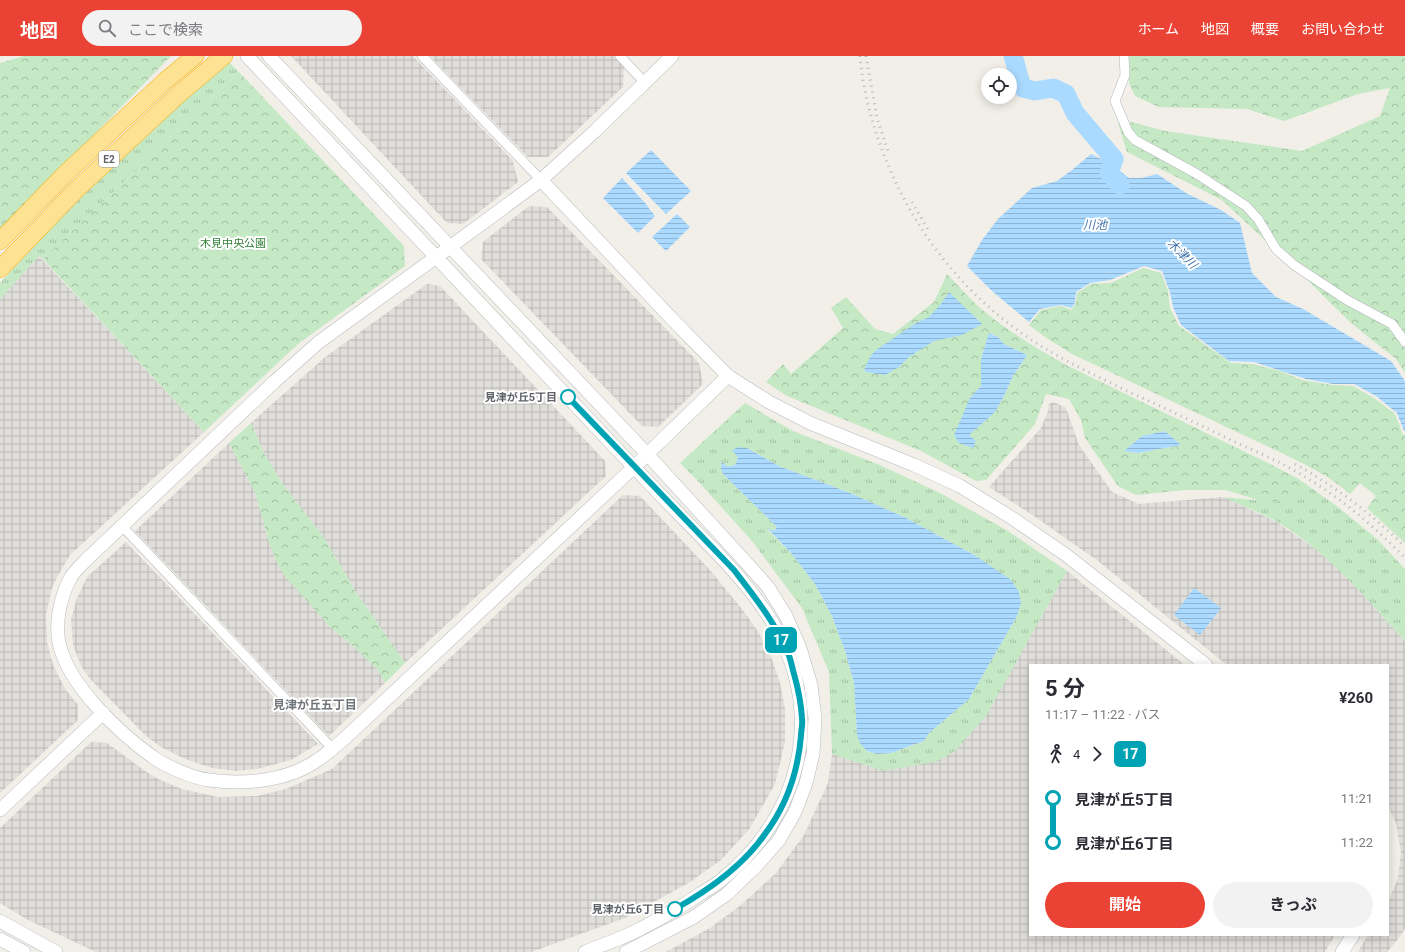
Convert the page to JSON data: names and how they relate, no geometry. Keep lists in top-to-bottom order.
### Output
{
  "streets": {
    "highway": ["E2"]
  },
  "districts": ["見津が丘五丁目"],
  "water": ["川池", "木津川"],
  "parks": ["木見中央公園"],
  "places": ["見津が丘5丁目", "見津が丘6丁目"],
  "lines": ["bus line 17"],
  "page": {
    "header": "地図",
    "search": "ここで検索",
    "nav": [
      "ホーム",
      "地図",
      "概要",
      "お問い合わせ"
    ],
    "on_map": "17",
    "heading": ["5 分", "11:17 – 11:22 · バス", "¥260"],
    "legs": ["4", "17"],
    "list": [
      {
        "name": "見津が丘5丁目",
        "value": "11:21"
      },
      {
        "name": "見津が丘6丁目",
        "value": "11:22"
      }
    ],
    "buttons": ["開始", "きっぷ"]
  }
}
